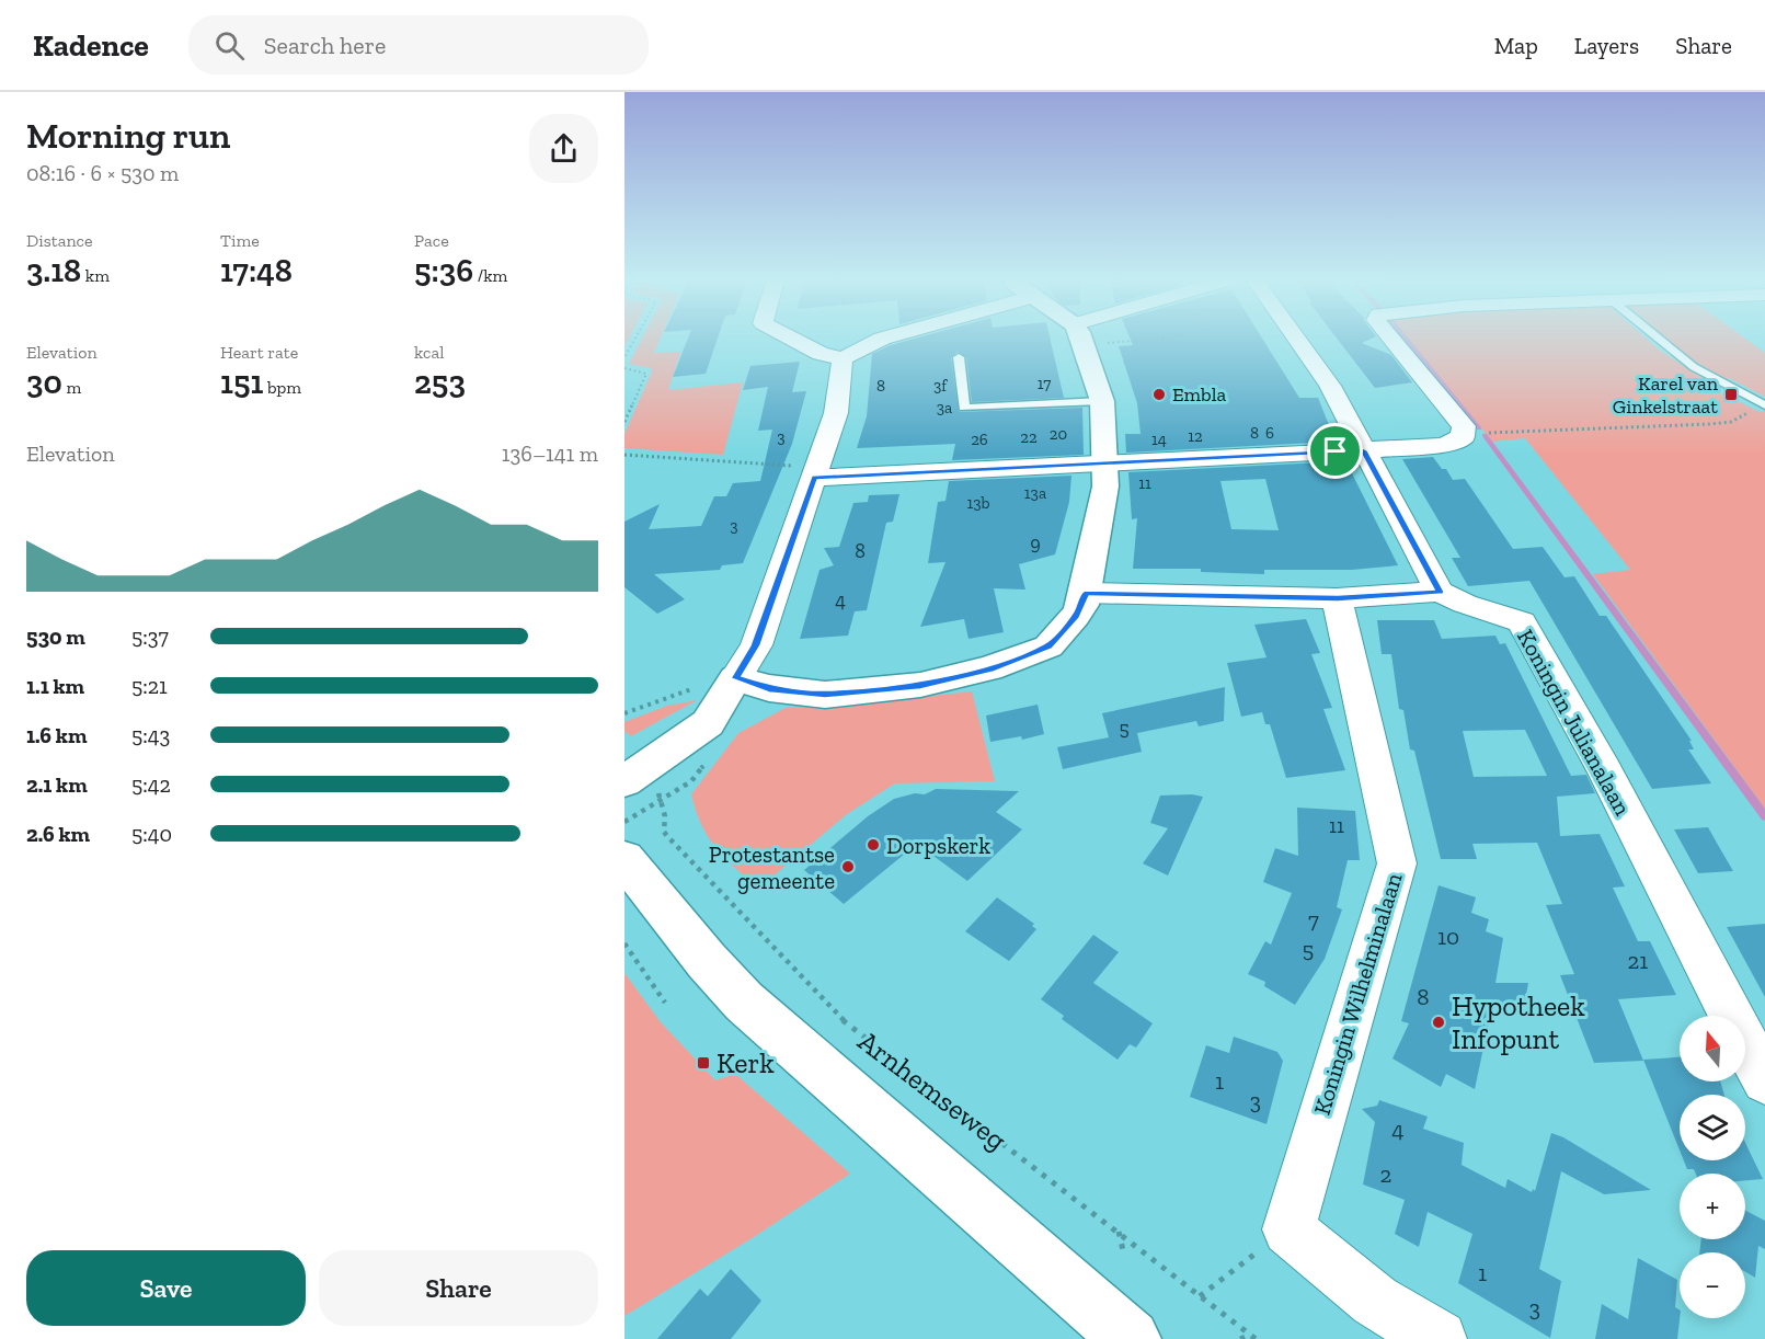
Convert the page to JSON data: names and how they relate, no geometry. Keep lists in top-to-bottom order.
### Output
{
  "streets": {
    "street": ["Koningin Julianalaan", "Koningin Wilhelminalaan", "Arnhemseweg"]
  },
  "places": {
    "other": [
      "Embla",
      "Dorpskerk",
      "Protestantse gemeente",
      "Hypotheek Infopunt"
    ],
    "transit": ["Karel van Ginkelstraat", "Kerk"]
  },
  "house_numbers": [
    "17",
    "8",
    "3f",
    "3a",
    "8",
    "6",
    "20",
    "12",
    "3",
    "22",
    "26",
    "14",
    "11",
    "13a",
    "13b",
    "3",
    "9",
    "8",
    "4",
    "5",
    "11",
    "7",
    "10",
    "5",
    "21",
    "8",
    "1",
    "3",
    "4",
    "2",
    "1",
    "3"
  ],
  "north": "top",
  "page": {
    "header": "Kadence",
    "search": "Search here",
    "nav": ["Map", "Layers", "Share"],
    "heading": ["Morning run", "08:16 · 6 × 530 m"],
    "stats": [
      ["Distance", "3.18 km"],
      ["Time", "17:48"],
      ["Pace", "5:36 /km"],
      ["Elevation", "30 m"],
      ["Heart rate", "151 bpm"],
      ["kcal", "253"]
    ],
    "chart": ["Elevation", "136–141 m"],
    "list": [
      {
        "name": "530 m",
        "note": "5:37"
      },
      {
        "name": "1.1 km",
        "note": "5:21"
      },
      {
        "name": "1.6 km",
        "note": "5:43"
      },
      {
        "name": "2.1 km",
        "note": "5:42"
      },
      {
        "name": "2.6 km",
        "note": "5:40"
      }
    ],
    "map_buttons": ["+", "−"],
    "buttons": ["Save", "Share"]
  }
}
